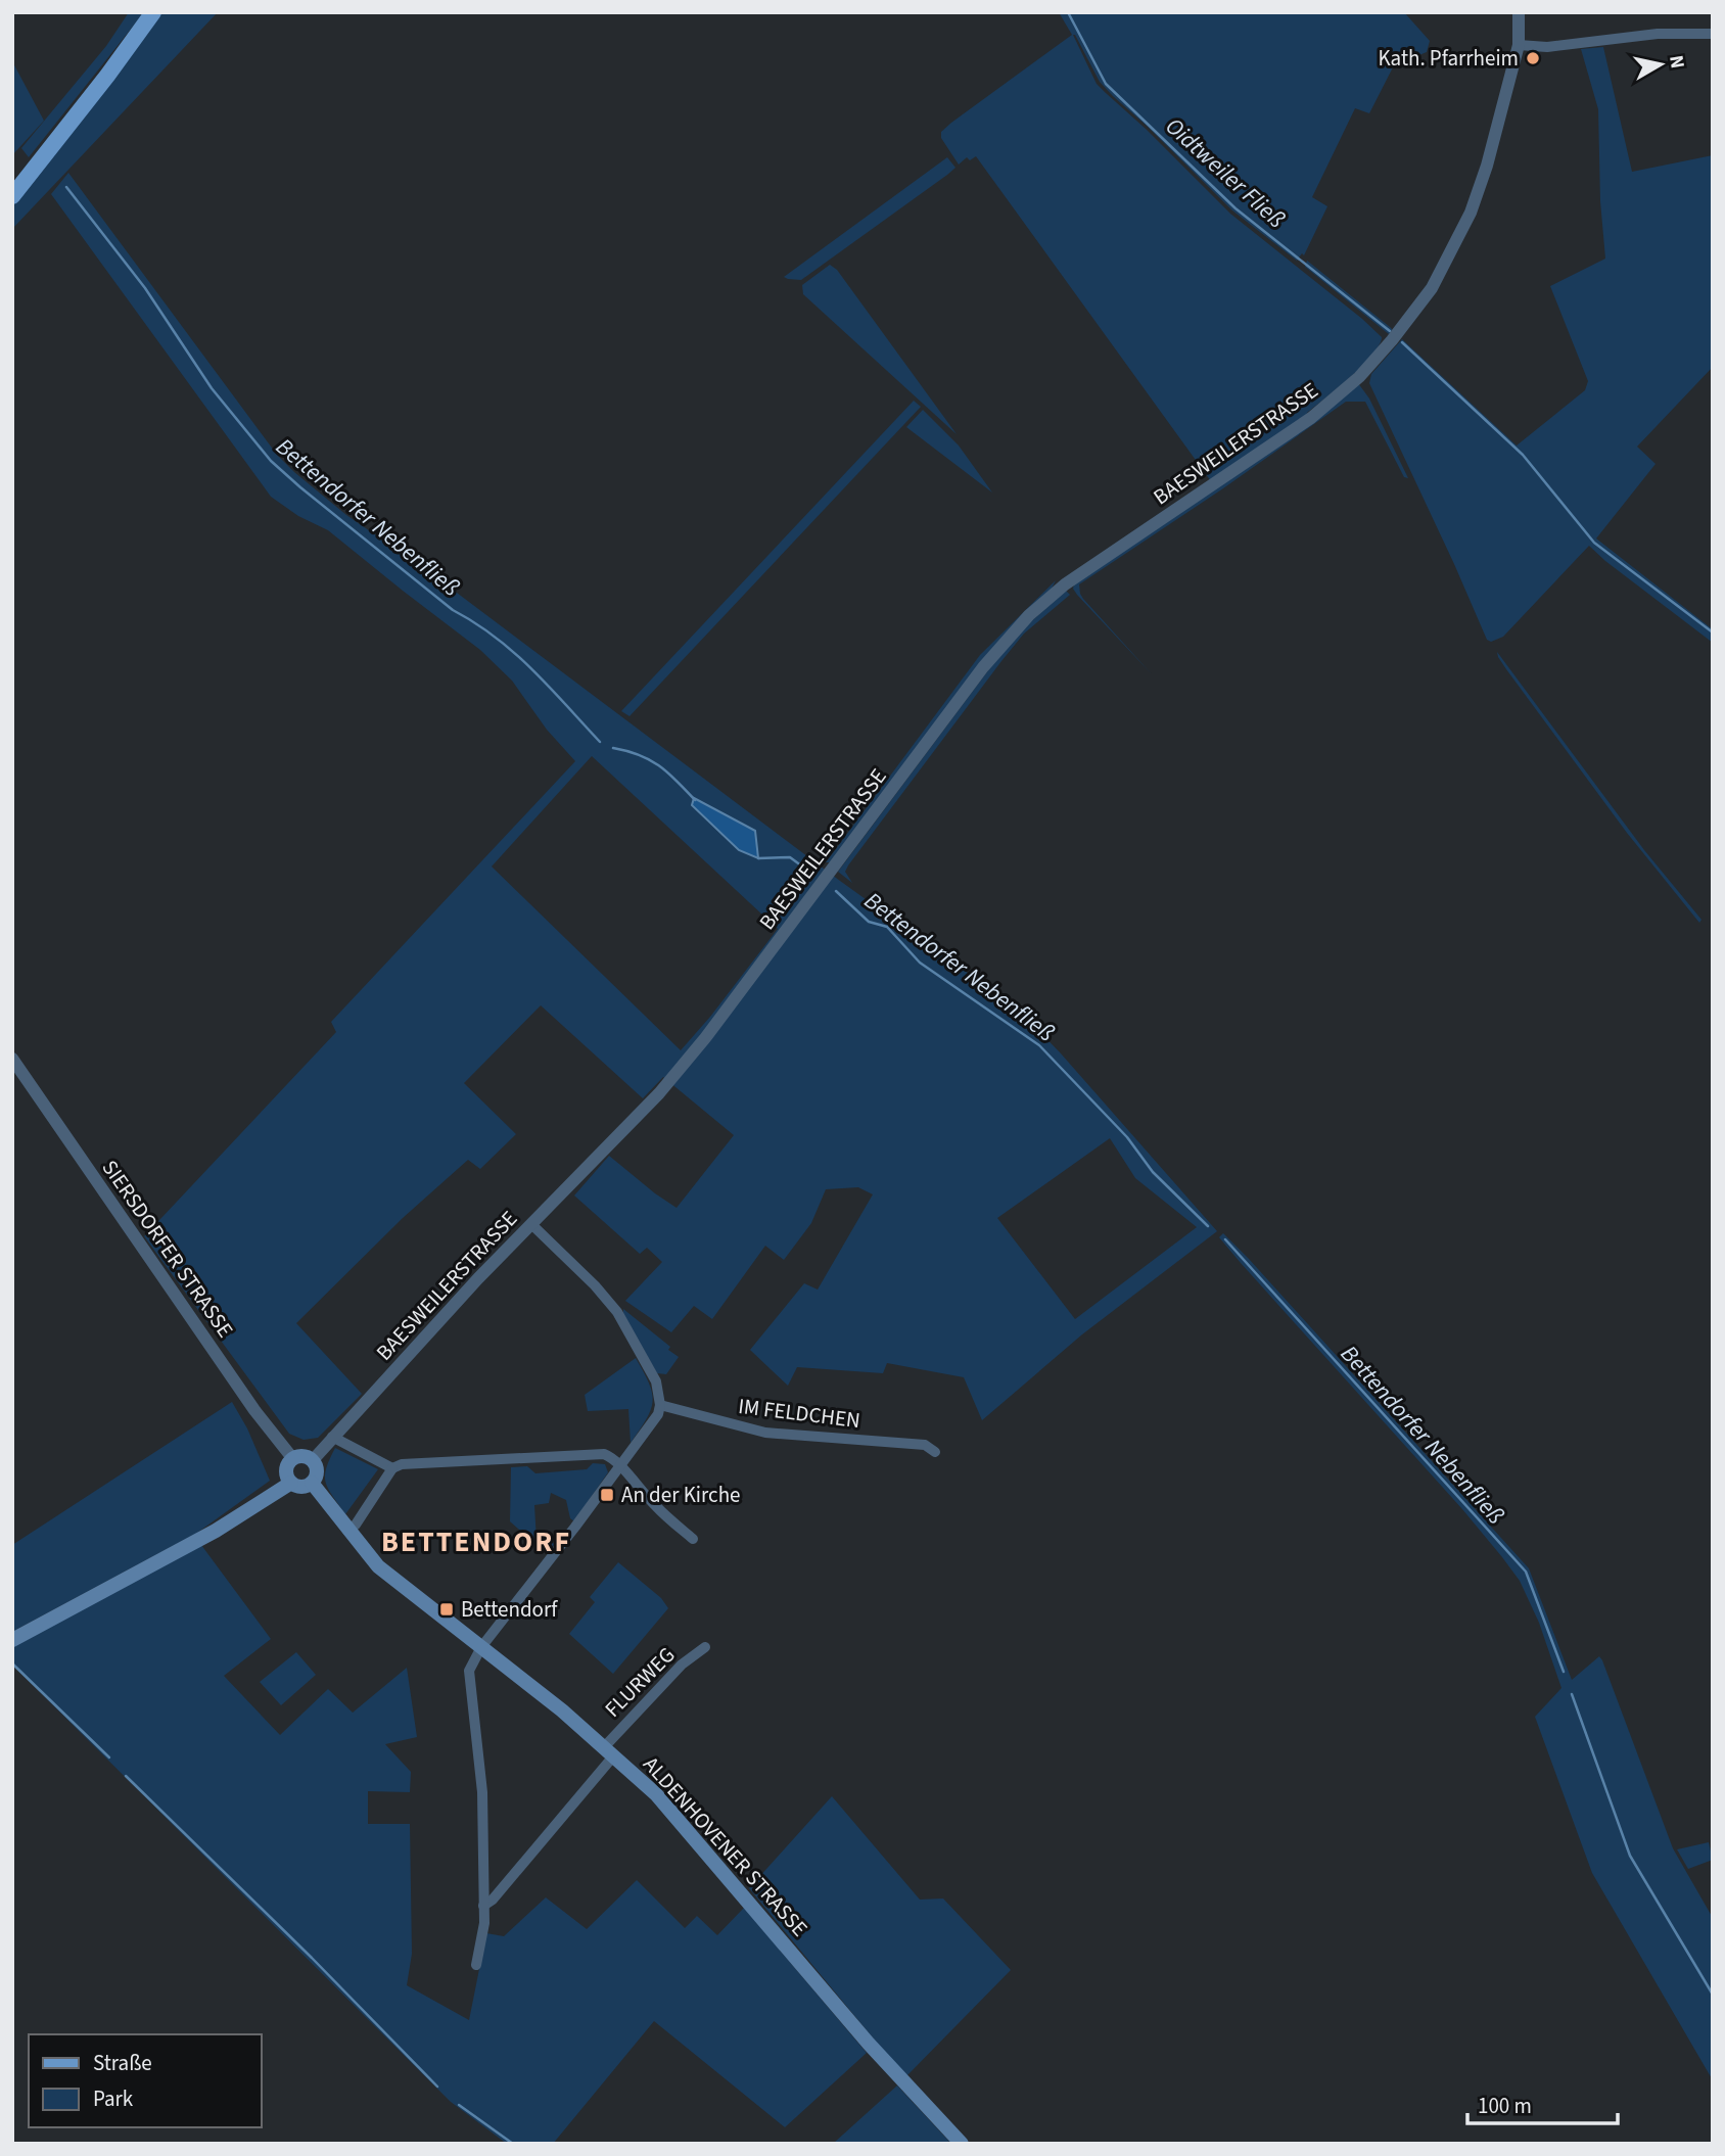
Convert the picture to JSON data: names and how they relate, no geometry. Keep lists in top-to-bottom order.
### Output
{
  "streets": {
    "main road": ["ALDENHOVENER STRASSE"],
    "street": [
      "BAESWEILERSTRASSE",
      "SIERSDORFER STRASSE",
      "IM FELDCHEN",
      "FLURWEG"
    ]
  },
  "crossings": [
    ["BAESWEILERSTRASSE", "SIERSDORFER STRASSE"],
    ["BAESWEILERSTRASSE", "ALDENHOVENER STRASSE"],
    ["SIERSDORFER STRASSE", "ALDENHOVENER STRASSE"],
    ["FLURWEG", "ALDENHOVENER STRASSE"]
  ],
  "districts": ["BETTENDORF"],
  "water": ["Oidtweiler Fließ", "Bettendorfer Nebenfließ"],
  "places": {
    "other": ["Kath. Pfarrheim"],
    "transit": ["An der Kirche", "Bettendorf"]
  },
  "legend": ["Straße", "Park"],
  "scale_bar": "100 m",
  "north": "right"
}
